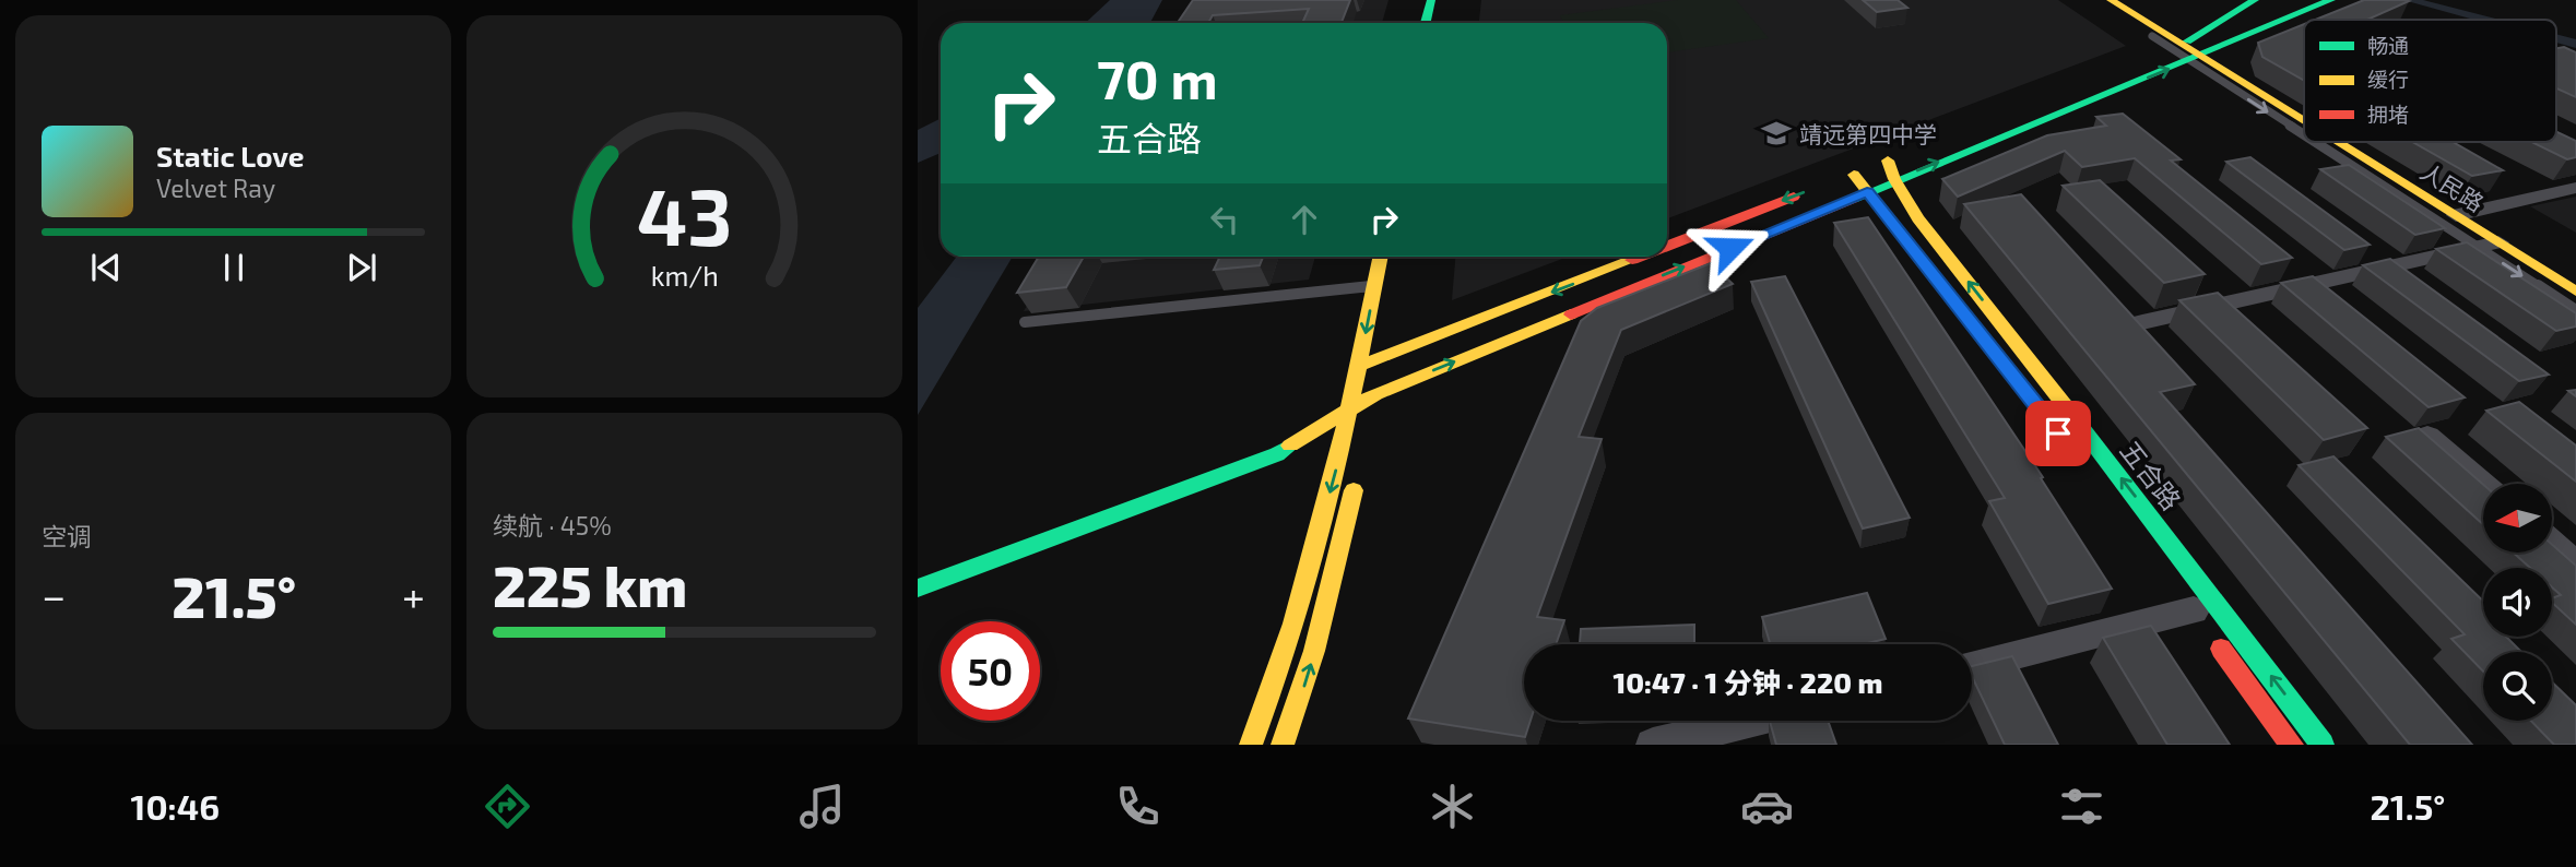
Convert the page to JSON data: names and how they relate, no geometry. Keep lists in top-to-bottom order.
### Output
{
  "streets": {
    "main road": ["人民路", "五合路"]
  },
  "places": {
    "school or university": ["靖远第四中学"]
  },
  "legend": ["畅通", "缓行", "拥堵"],
  "north": "left",
  "page": {
    "turn": ["70 m", "五合路"],
    "song": ["Static Love", "Velvet Ray"],
    "tile": [
      "空调",
      ["续航 · 45%", "225 km"]
    ],
    "heat": ["−", "21.5°", "+"],
    "limit": "50",
    "trip": "10:47 · 1 分钟 · 220 m",
    "tabs": ["10:46", "21.5°"],
    "gauge": ["43", "km/h"]
  }
}
